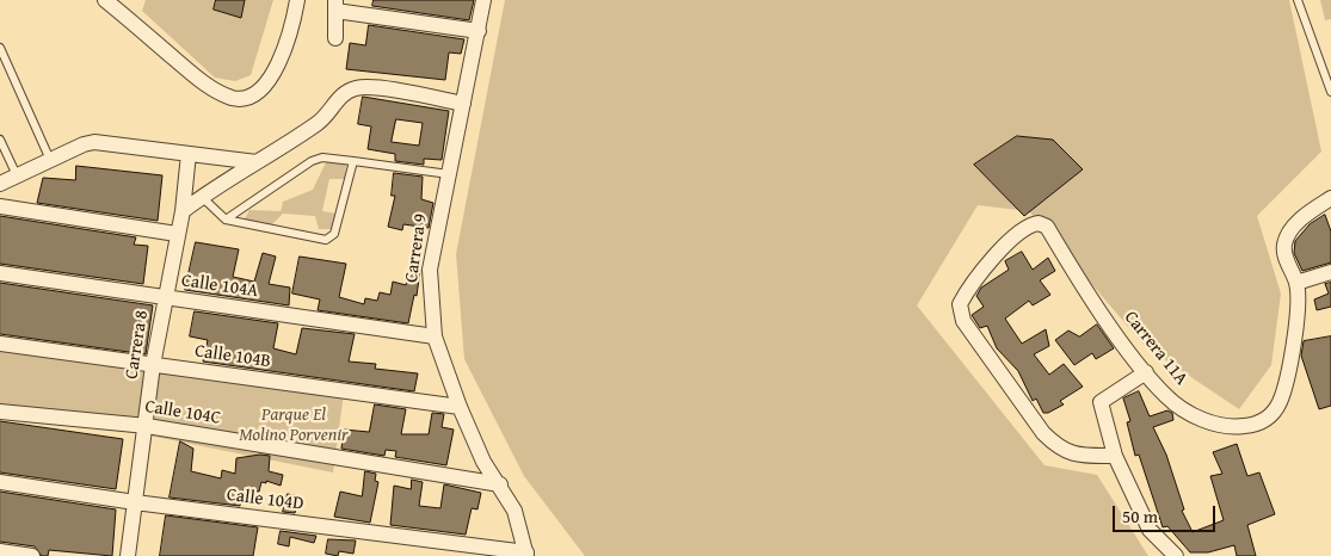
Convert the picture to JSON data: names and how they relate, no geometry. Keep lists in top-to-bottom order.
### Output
{
  "streets": {
    "street": [
      "Carrera 9",
      "Calle 104A",
      "Carrera 8",
      "Carrera 11A",
      "Calle 104B",
      "Calle 104C",
      "Calle 104D"
    ]
  },
  "crossings": [
    ["Carrera 9", "Calle 104A"],
    ["Carrera 9", "Calle 104B"],
    ["Carrera 9", "Calle 104C"],
    ["Carrera 9", "Calle 104D"],
    ["Calle 104A", "Carrera 8"],
    ["Carrera 8", "Calle 104B"],
    ["Carrera 8", "Calle 104C"],
    ["Carrera 8", "Calle 104D"]
  ],
  "parks": ["Parque El Molino Porvenir"],
  "scale_bar": "50 m"
}
